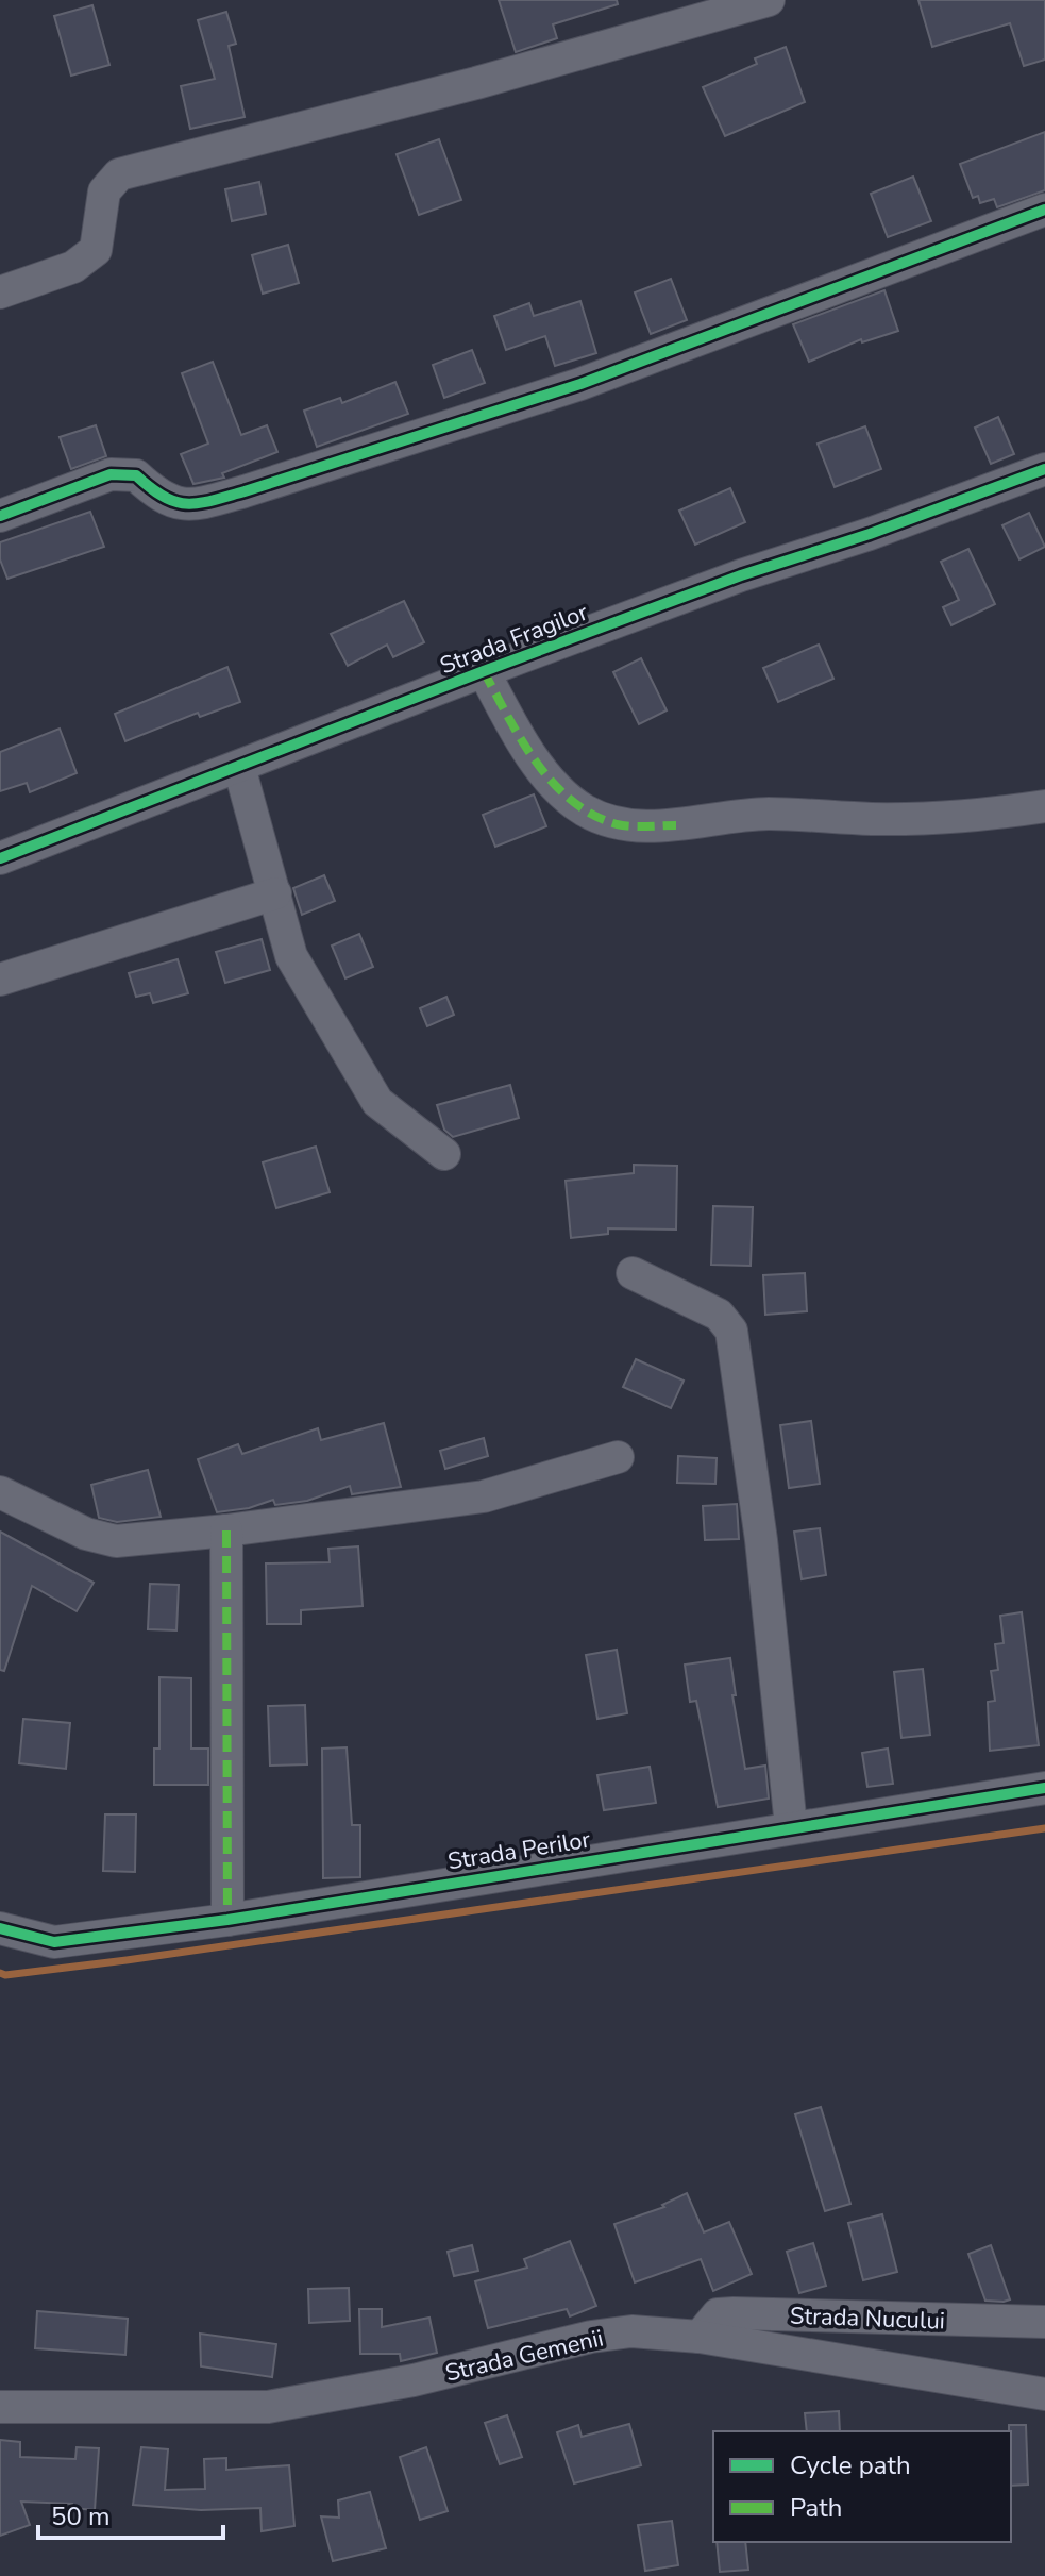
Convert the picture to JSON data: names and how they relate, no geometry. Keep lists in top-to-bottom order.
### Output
{
  "streets": {
    "street": [
      "Strada Fragilor",
      "Strada Perilor",
      "Strada Nucului",
      "Strada Gemenii"
    ]
  },
  "crossings": [
    ["Strada Nucului", "Strada Gemenii"]
  ],
  "legend": ["Cycle path", "Path"],
  "scale_bar": "50 m"
}
